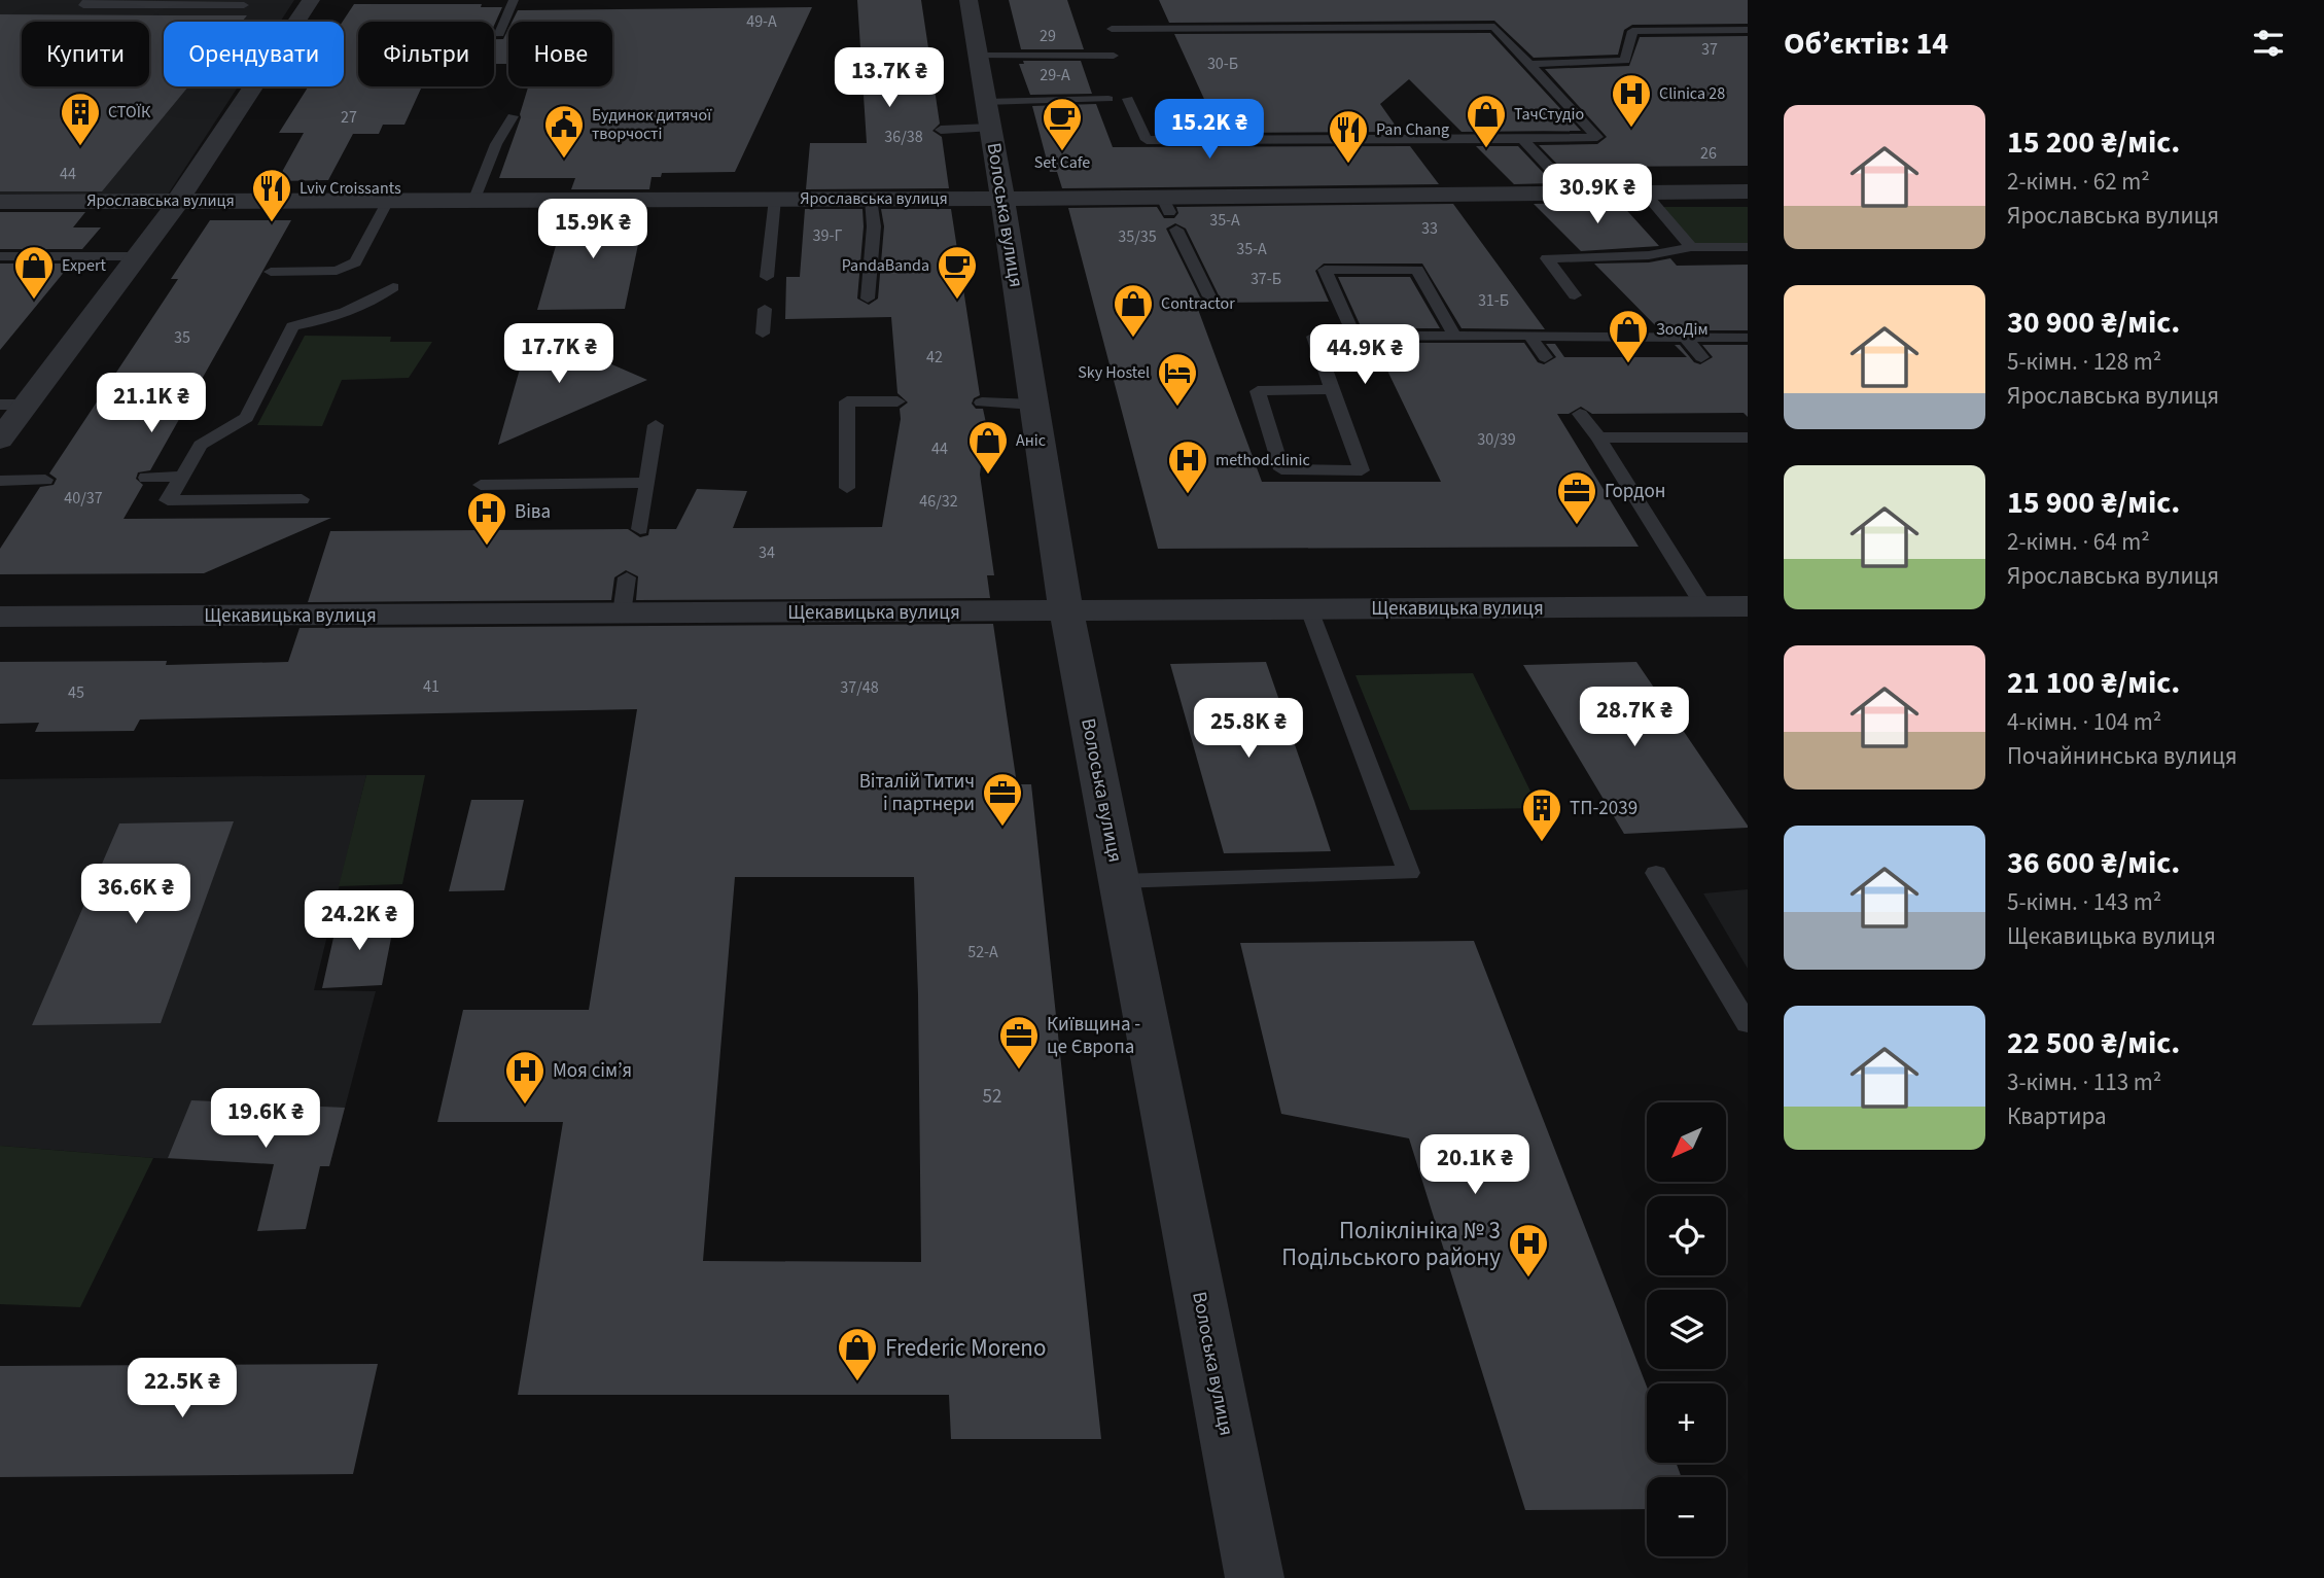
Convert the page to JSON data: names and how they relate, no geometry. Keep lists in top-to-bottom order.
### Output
{
  "streets": {
    "street": ["Ярославська вулиця", "Волоська вулиця", "Щекавицька вулиця"]
  },
  "crossings": [
    ["Ярославська вулиця", "Волоська вулиця"],
    ["Волоська вулиця", "Щекавицька вулиця"]
  ],
  "places": {
    "hospital": [
      "Clinica 28",
      "method.clinic",
      "Віва",
      "Моя сім’я",
      "Поліклініка № 3 Подільського району"
    ],
    "building": ["СТОЇК", "ТП-2039"],
    "shop": [
      "ТачСтудiо",
      "Expert",
      "Contractor",
      "ЗооДім",
      "Аніс",
      "Frederic Moreno"
    ],
    "cafe": ["Set Cafe", "PandaBanda"],
    "public building": ["Будинок дитячої творчості"],
    "restaurant": ["Pan Chang", "Lviv Croissants"],
    "hotel": ["Sky Hostel"],
    "office": ["Гордон", "Віталій Титич і партнери", "Київщина - це Європа"]
  },
  "house_numbers": [
    "49-А",
    "29",
    "37",
    "30-Б",
    "29-А",
    "27",
    "36/38",
    "26",
    "44",
    "35-А",
    "33",
    "39-Г",
    "35/35",
    "35-А",
    "37-Б",
    "31-Б",
    "35",
    "42",
    "30/39",
    "44",
    "40/37",
    "46/32",
    "34",
    "41",
    "37/48",
    "45",
    "52-А",
    "52"
  ],
  "north": "bottom left",
  "page": {
    "heading": "Об’єктів: 14",
    "chip": [
      "Купити",
      "Орендувати",
      "Фільтри",
      "Нове"
    ],
    "price": [
      "13.7K ₴",
      "15.2K ₴",
      "30.9K ₴",
      "15.9K ₴",
      "17.7K ₴",
      "44.9K ₴",
      "21.1K ₴",
      "28.7K ₴",
      "25.8K ₴",
      "36.6K ₴",
      "24.2K ₴",
      "19.6K ₴",
      "20.1K ₴",
      "22.5K ₴"
    ],
    "list": [
      {
        "name": "15 200 ₴/міс.",
        "note": "2-кімн. · 62 m² · Ярославська вулиця"
      },
      {
        "name": "30 900 ₴/міс.",
        "note": "5-кімн. · 128 m² · Ярославська вулиця"
      },
      {
        "name": "15 900 ₴/міс.",
        "note": "2-кімн. · 64 m² · Ярославська вулиця"
      },
      {
        "name": "21 100 ₴/міс.",
        "note": "4-кімн. · 104 m² · Почайнинська вулиця"
      },
      {
        "name": "36 600 ₴/міс.",
        "note": "5-кімн. · 143 m² · Щекавицька вулиця"
      },
      {
        "name": "22 500 ₴/міс.",
        "note": "3-кімн. · 113 m² · Квартира"
      }
    ],
    "map_buttons": ["+", "−"]
  }
}
